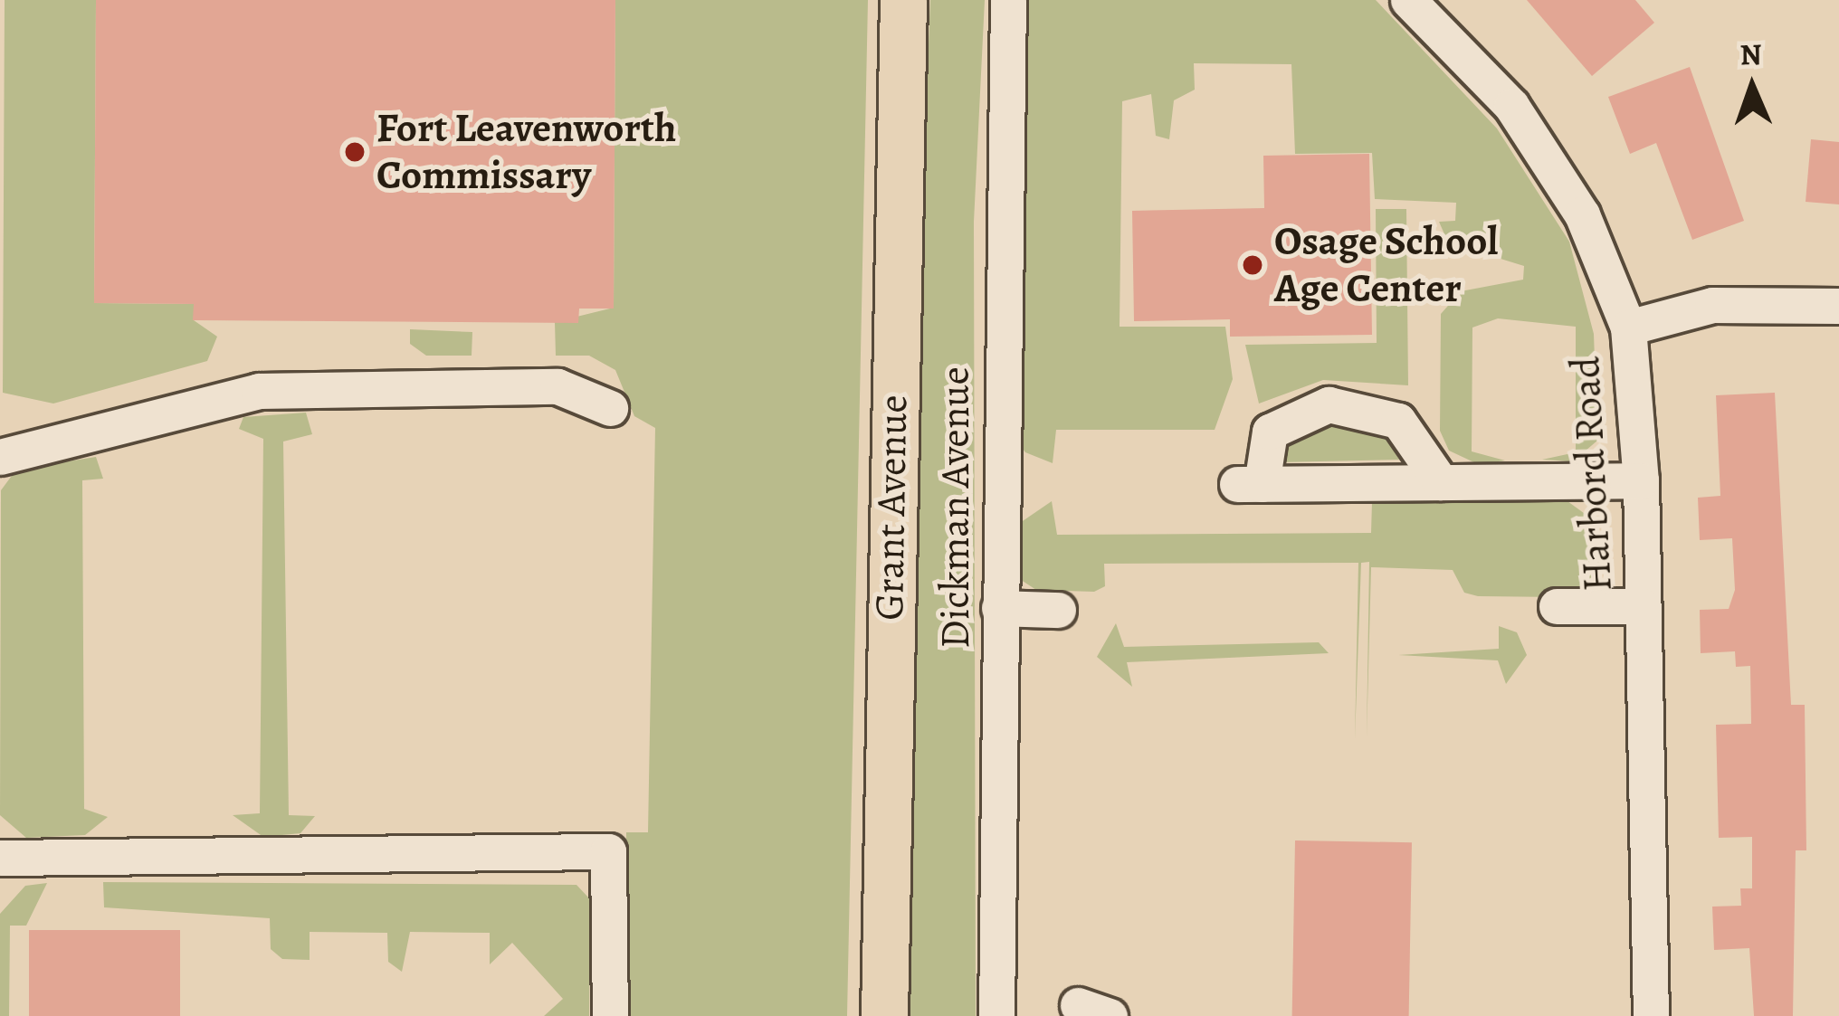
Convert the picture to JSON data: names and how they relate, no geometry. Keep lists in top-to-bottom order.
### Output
{
  "streets": {
    "main road": ["Grant Avenue"],
    "street": ["Harbord Road", "Dickman Avenue"]
  },
  "places": ["Fort Leavenworth Commissary", "Osage School Age Center"],
  "north": "top"
}
